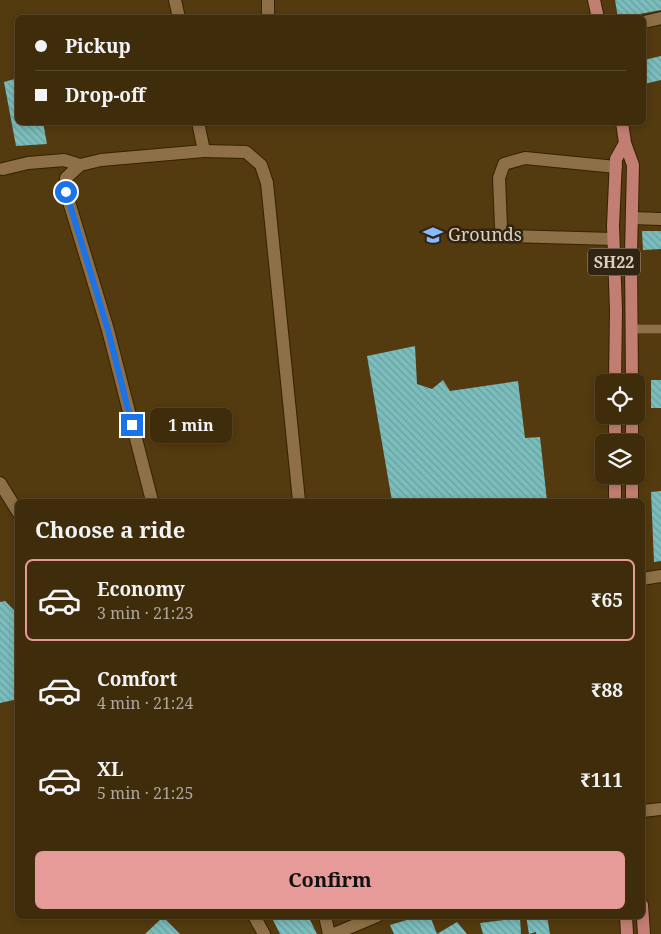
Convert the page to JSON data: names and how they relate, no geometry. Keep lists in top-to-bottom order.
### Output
{
  "streets": {
    "main road": ["SH22"]
  },
  "places": {
    "school or university": ["Grounds"]
  },
  "page": {
    "banner": ["Pickup", "Drop-off"],
    "bubble": "1 min",
    "heading": "Choose a ride",
    "list": [
      {
        "name": "Economy",
        "note": "3 min · 21:23",
        "value": "₹65"
      },
      {
        "name": "Comfort",
        "note": "4 min · 21:24",
        "value": "₹88"
      },
      {
        "name": "XL",
        "note": "5 min · 21:25",
        "value": "₹111"
      }
    ],
    "buttons": "Confirm"
  }
}
